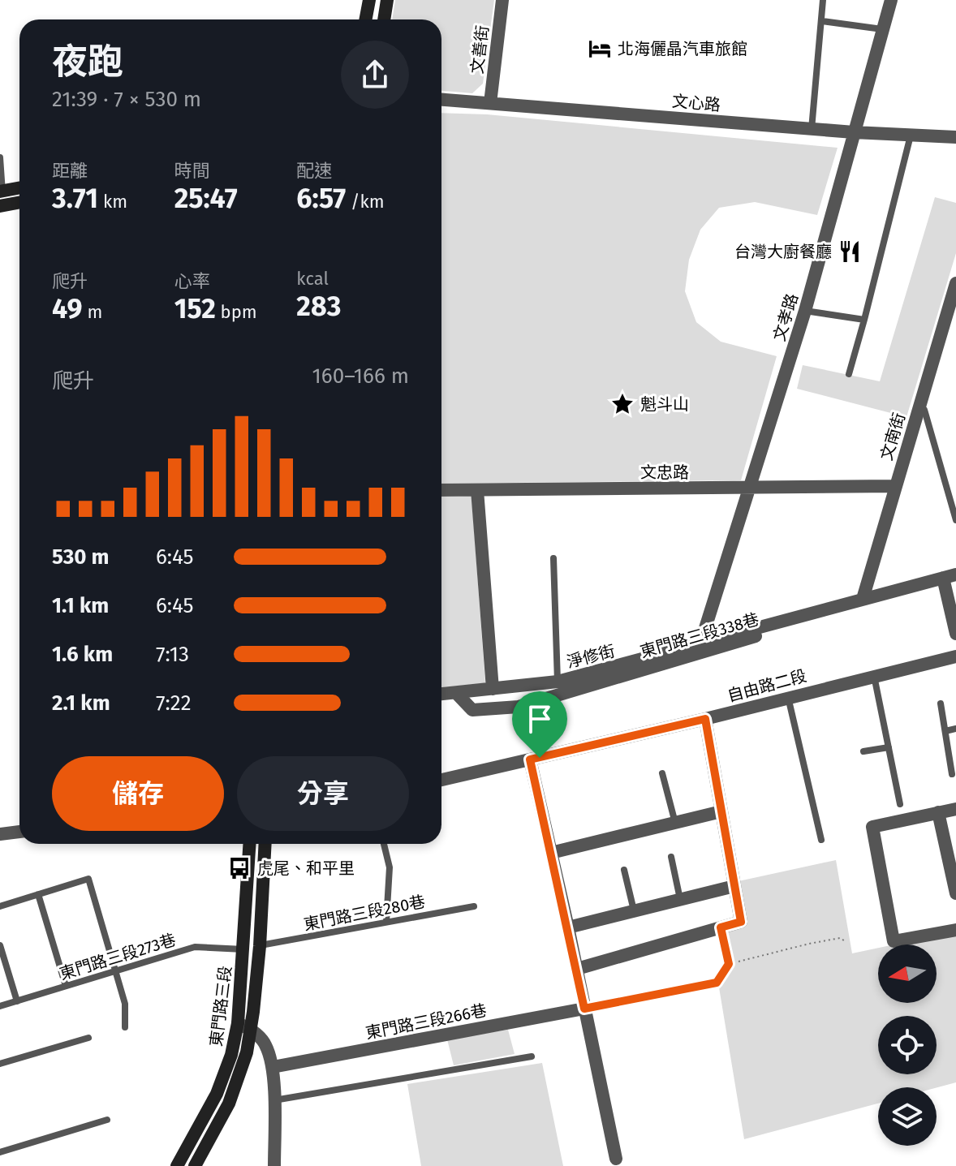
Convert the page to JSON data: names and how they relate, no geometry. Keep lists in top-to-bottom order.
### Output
{
  "streets": {
    "main road": ["東門路三段"],
    "street": [
      "文善街",
      "文心路",
      "文孝路",
      "文南街",
      "文忠路",
      "東門路三段338巷",
      "淨修街",
      "自由路二段",
      "東門路三段266巷"
    ],
    "lane": ["東門路三段280巷", "東門路三段273巷"]
  },
  "crossings": [
    ["文善街", "文心路"],
    ["文心路", "文孝路"],
    ["文孝路", "文忠路"],
    ["文孝路", "淨修街"],
    ["文南街", "文忠路"],
    ["文南街", "東門路三段338巷"],
    ["文南街", "淨修街"],
    ["東門路三段338巷", "淨修街"],
    ["東門路三段280巷", "東門路三段"],
    ["東門路三段273巷", "東門路三段"]
  ],
  "places": {
    "hotel": ["北海儷晶汽車旅館"],
    "restaurant": ["台灣大廚餐廳"],
    "place": ["魁斗山"],
    "bus stop": ["虎尾、和平里"]
  },
  "north": "left",
  "page": {
    "heading": ["夜跑", "21:39 · 7 × 530 m"],
    "stats": [
      ["距離", "3.71 km"],
      ["時間", "25:47"],
      ["配速", "6:57 /km"],
      ["爬升", "49 m"],
      ["心率", "152 bpm"],
      ["kcal", "283"]
    ],
    "chart": ["爬升", "160–166 m"],
    "list": [
      {
        "name": "530 m",
        "note": "6:45"
      },
      {
        "name": "1.1 km",
        "note": "6:45"
      },
      {
        "name": "1.6 km",
        "note": "7:13"
      },
      {
        "name": "2.1 km",
        "note": "7:22"
      }
    ],
    "buttons": ["儲存", "分享"]
  }
}
